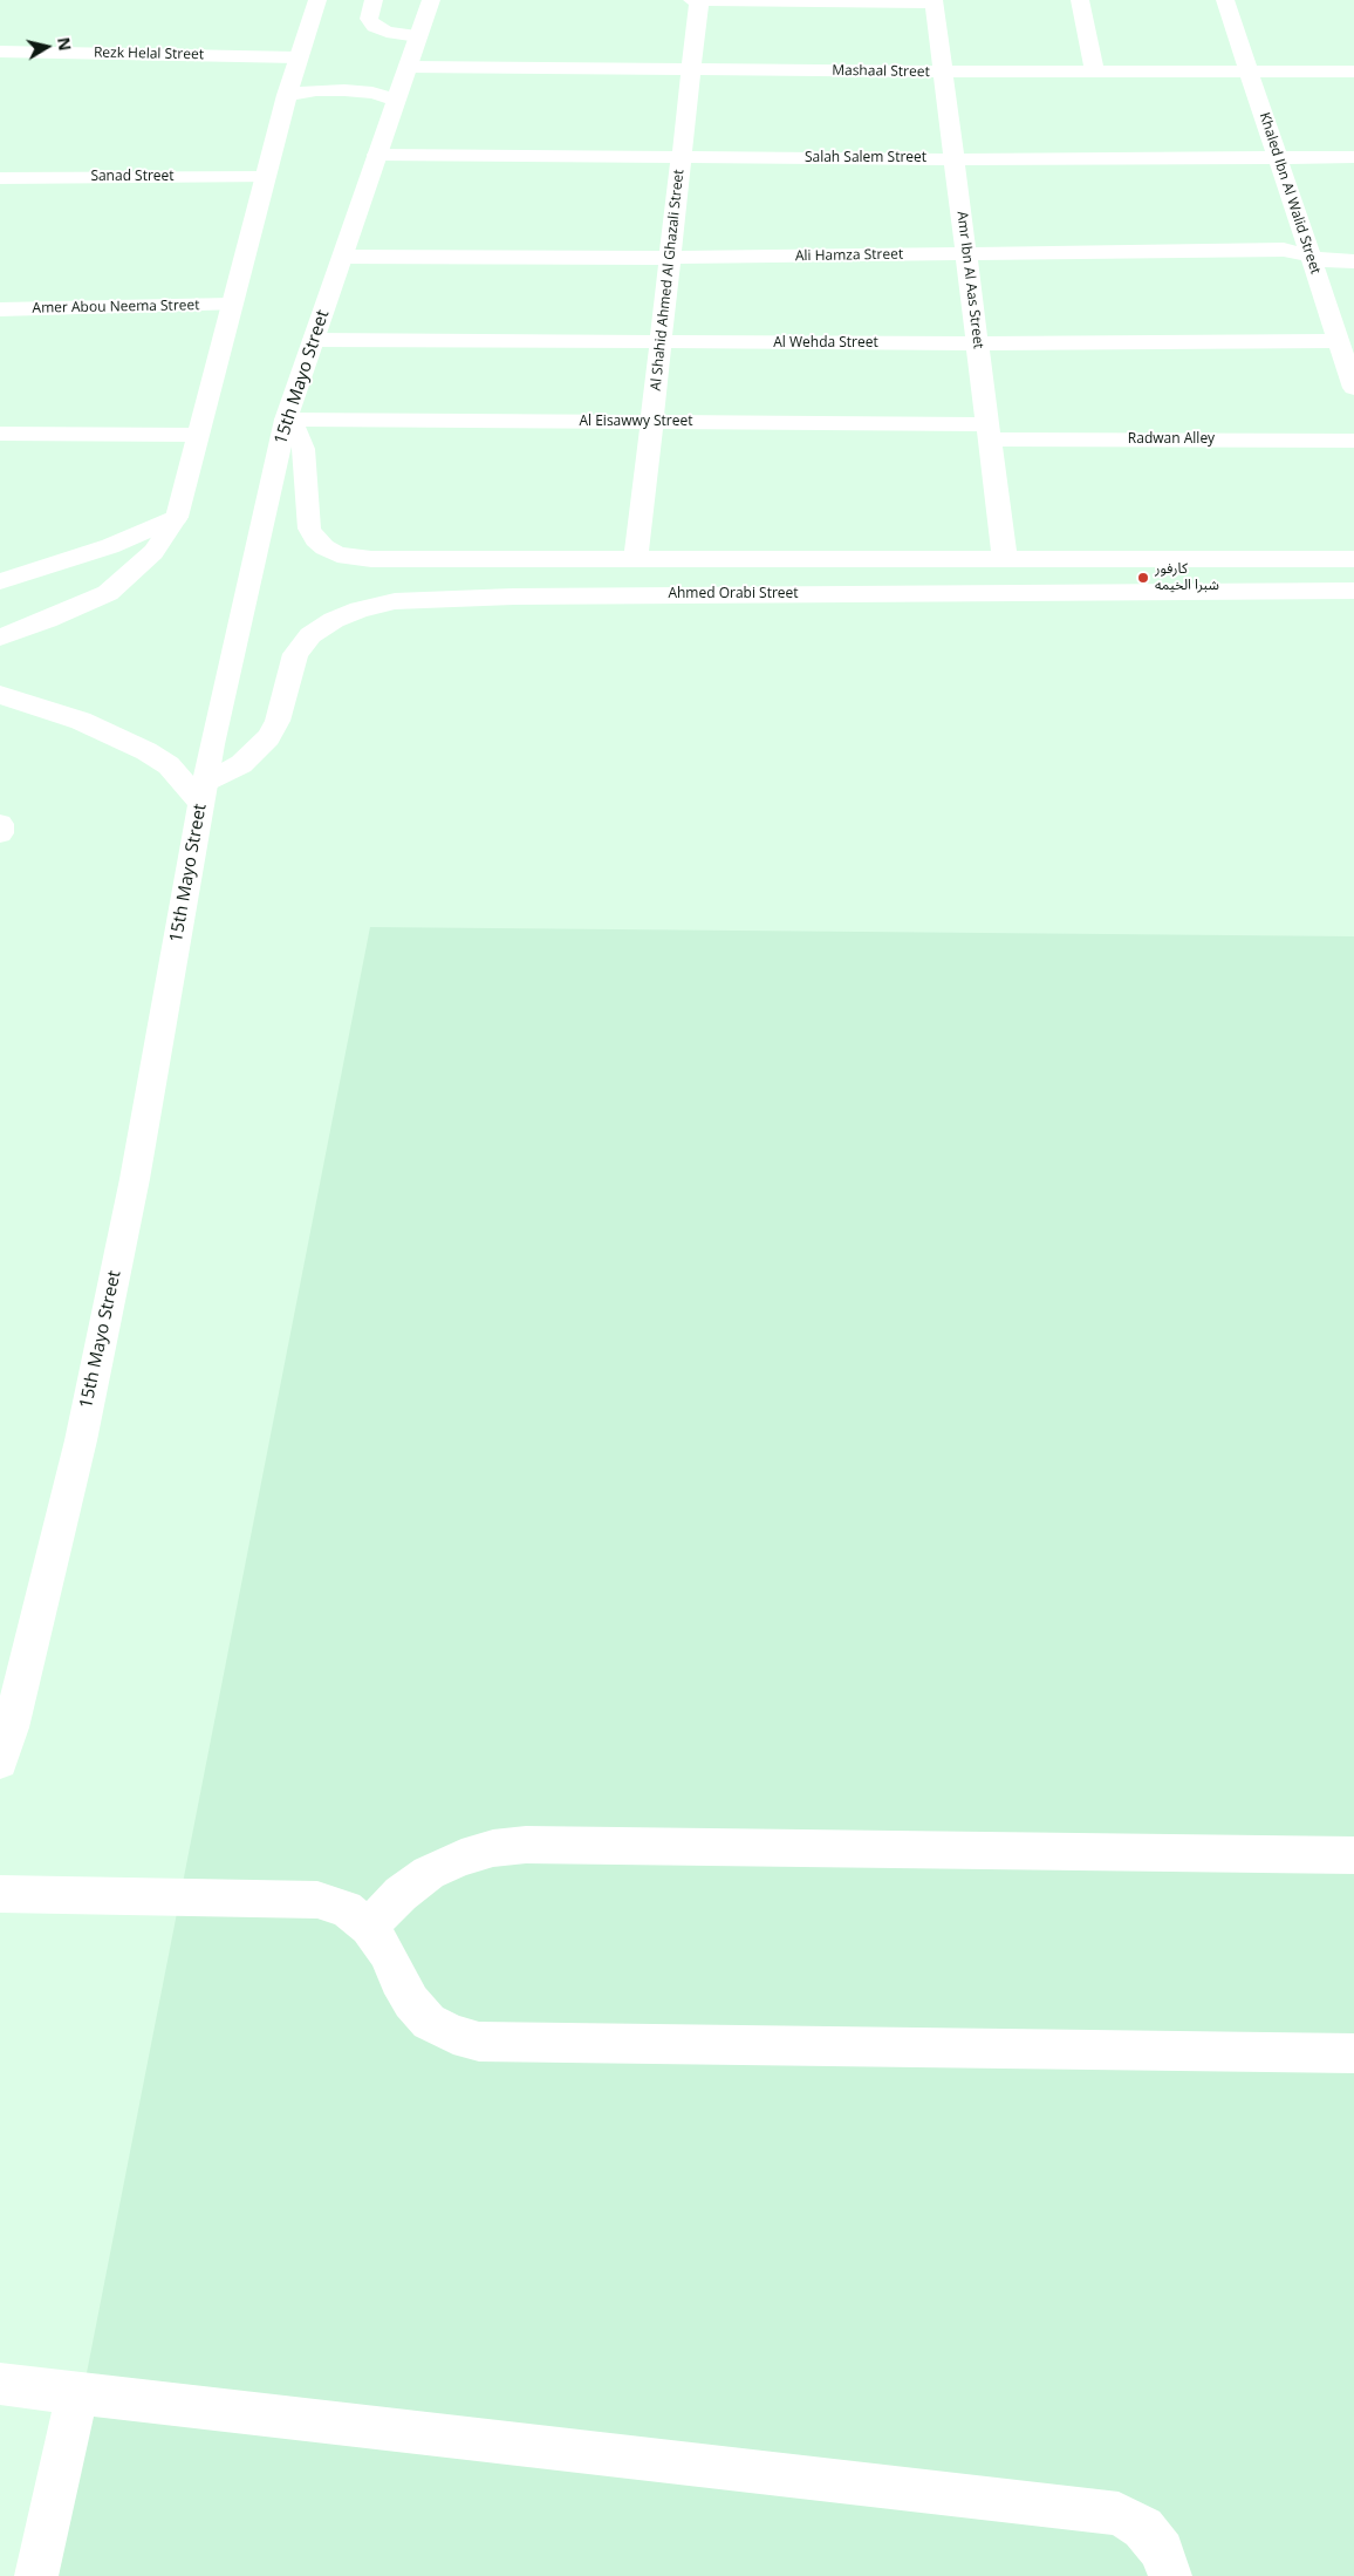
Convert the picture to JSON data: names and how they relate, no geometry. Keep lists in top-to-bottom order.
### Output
{
  "streets": {
    "street": [
      "Rezk Helal Street",
      "Mashaal Street",
      "Salah Salem Street",
      "Sanad Street",
      "Khaled Ibn Al Walid Street",
      "Ali Hamza Street",
      "Al Shahid Ahmed Al Ghazali Street",
      "Amr Ibn Al Aas Street",
      "Amer Abou Neema Street",
      "Al Wehda Street",
      "15th Mayo Street",
      "Al Eisawwy Street",
      "Radwan Alley",
      "Ahmed Orabi Street"
    ]
  },
  "crossings": [
    ["Mashaal Street", "Khaled Ibn Al Walid Street"],
    ["Mashaal Street", "Al Shahid Ahmed Al Ghazali Street"],
    ["Mashaal Street", "Amr Ibn Al Aas Street"],
    ["Mashaal Street", "15th Mayo Street"],
    ["Salah Salem Street", "Khaled Ibn Al Walid Street"],
    ["Salah Salem Street", "Al Shahid Ahmed Al Ghazali Street"],
    ["Salah Salem Street", "Amr Ibn Al Aas Street"],
    ["Salah Salem Street", "15th Mayo Street"],
    ["Khaled Ibn Al Walid Street", "Ali Hamza Street"],
    ["Khaled Ibn Al Walid Street", "Al Wehda Street"],
    ["Ali Hamza Street", "Al Shahid Ahmed Al Ghazali Street"],
    ["Ali Hamza Street", "Amr Ibn Al Aas Street"],
    ["Ali Hamza Street", "15th Mayo Street"],
    ["Al Shahid Ahmed Al Ghazali Street", "Al Wehda Street"],
    ["Al Shahid Ahmed Al Ghazali Street", "Al Eisawwy Street"],
    ["Al Shahid Ahmed Al Ghazali Street", "Ahmed Orabi Street"],
    ["Amr Ibn Al Aas Street", "Al Wehda Street"],
    ["Amr Ibn Al Aas Street", "Al Eisawwy Street"],
    ["Amr Ibn Al Aas Street", "Radwan Alley"],
    ["Amr Ibn Al Aas Street", "Ahmed Orabi Street"],
    ["Al Wehda Street", "15th Mayo Street"],
    ["15th Mayo Street", "Al Eisawwy Street"],
    ["15th Mayo Street", "Ahmed Orabi Street"],
    ["Al Eisawwy Street", "Radwan Alley"],
    ["Al Eisawwy Street", "Ahmed Orabi Street"]
  ],
  "places": ["كارفور شبرا الخيمه"],
  "north": "right"
}
